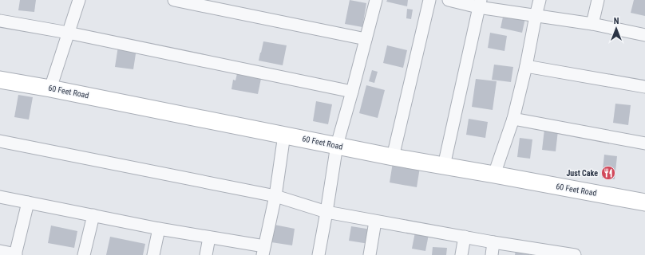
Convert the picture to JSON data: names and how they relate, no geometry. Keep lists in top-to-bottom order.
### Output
{
  "streets": {
    "street": ["60 Feet Road"]
  },
  "places": {
    "restaurant": ["Just Cake"]
  },
  "north": "top"
}
